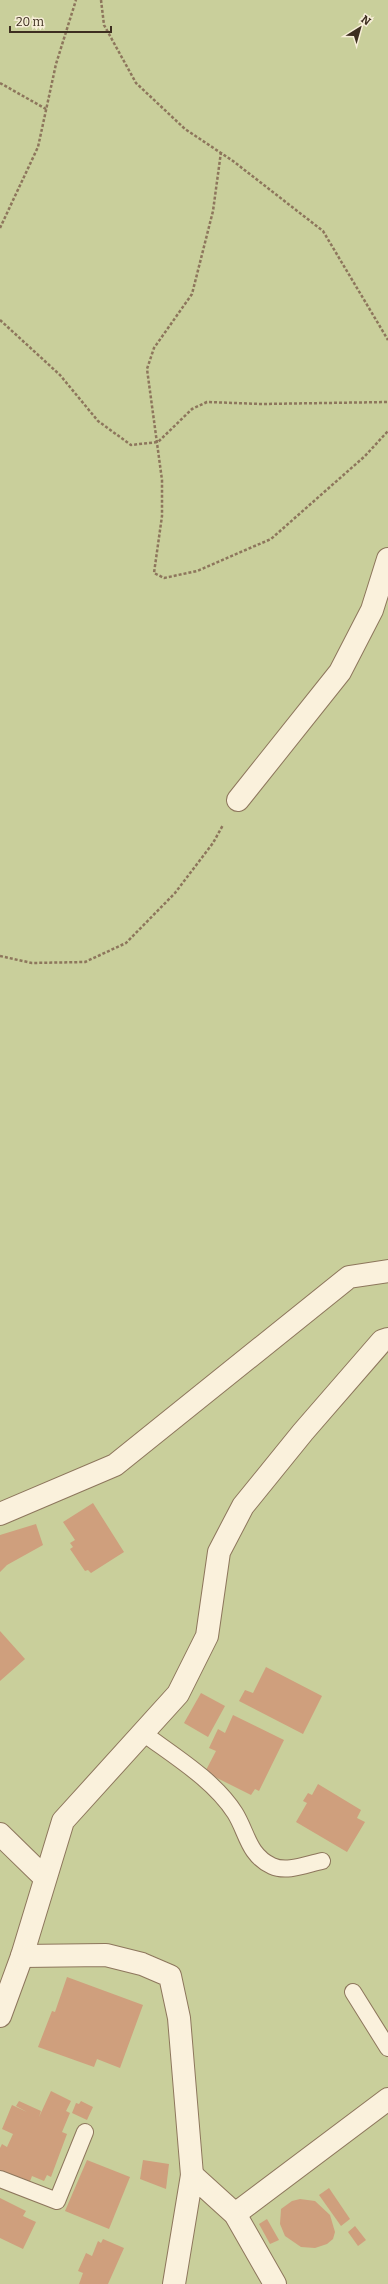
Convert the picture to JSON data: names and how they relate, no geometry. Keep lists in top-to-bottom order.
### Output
{
  "scale_bar": "20 m",
  "north": "top right"
}
